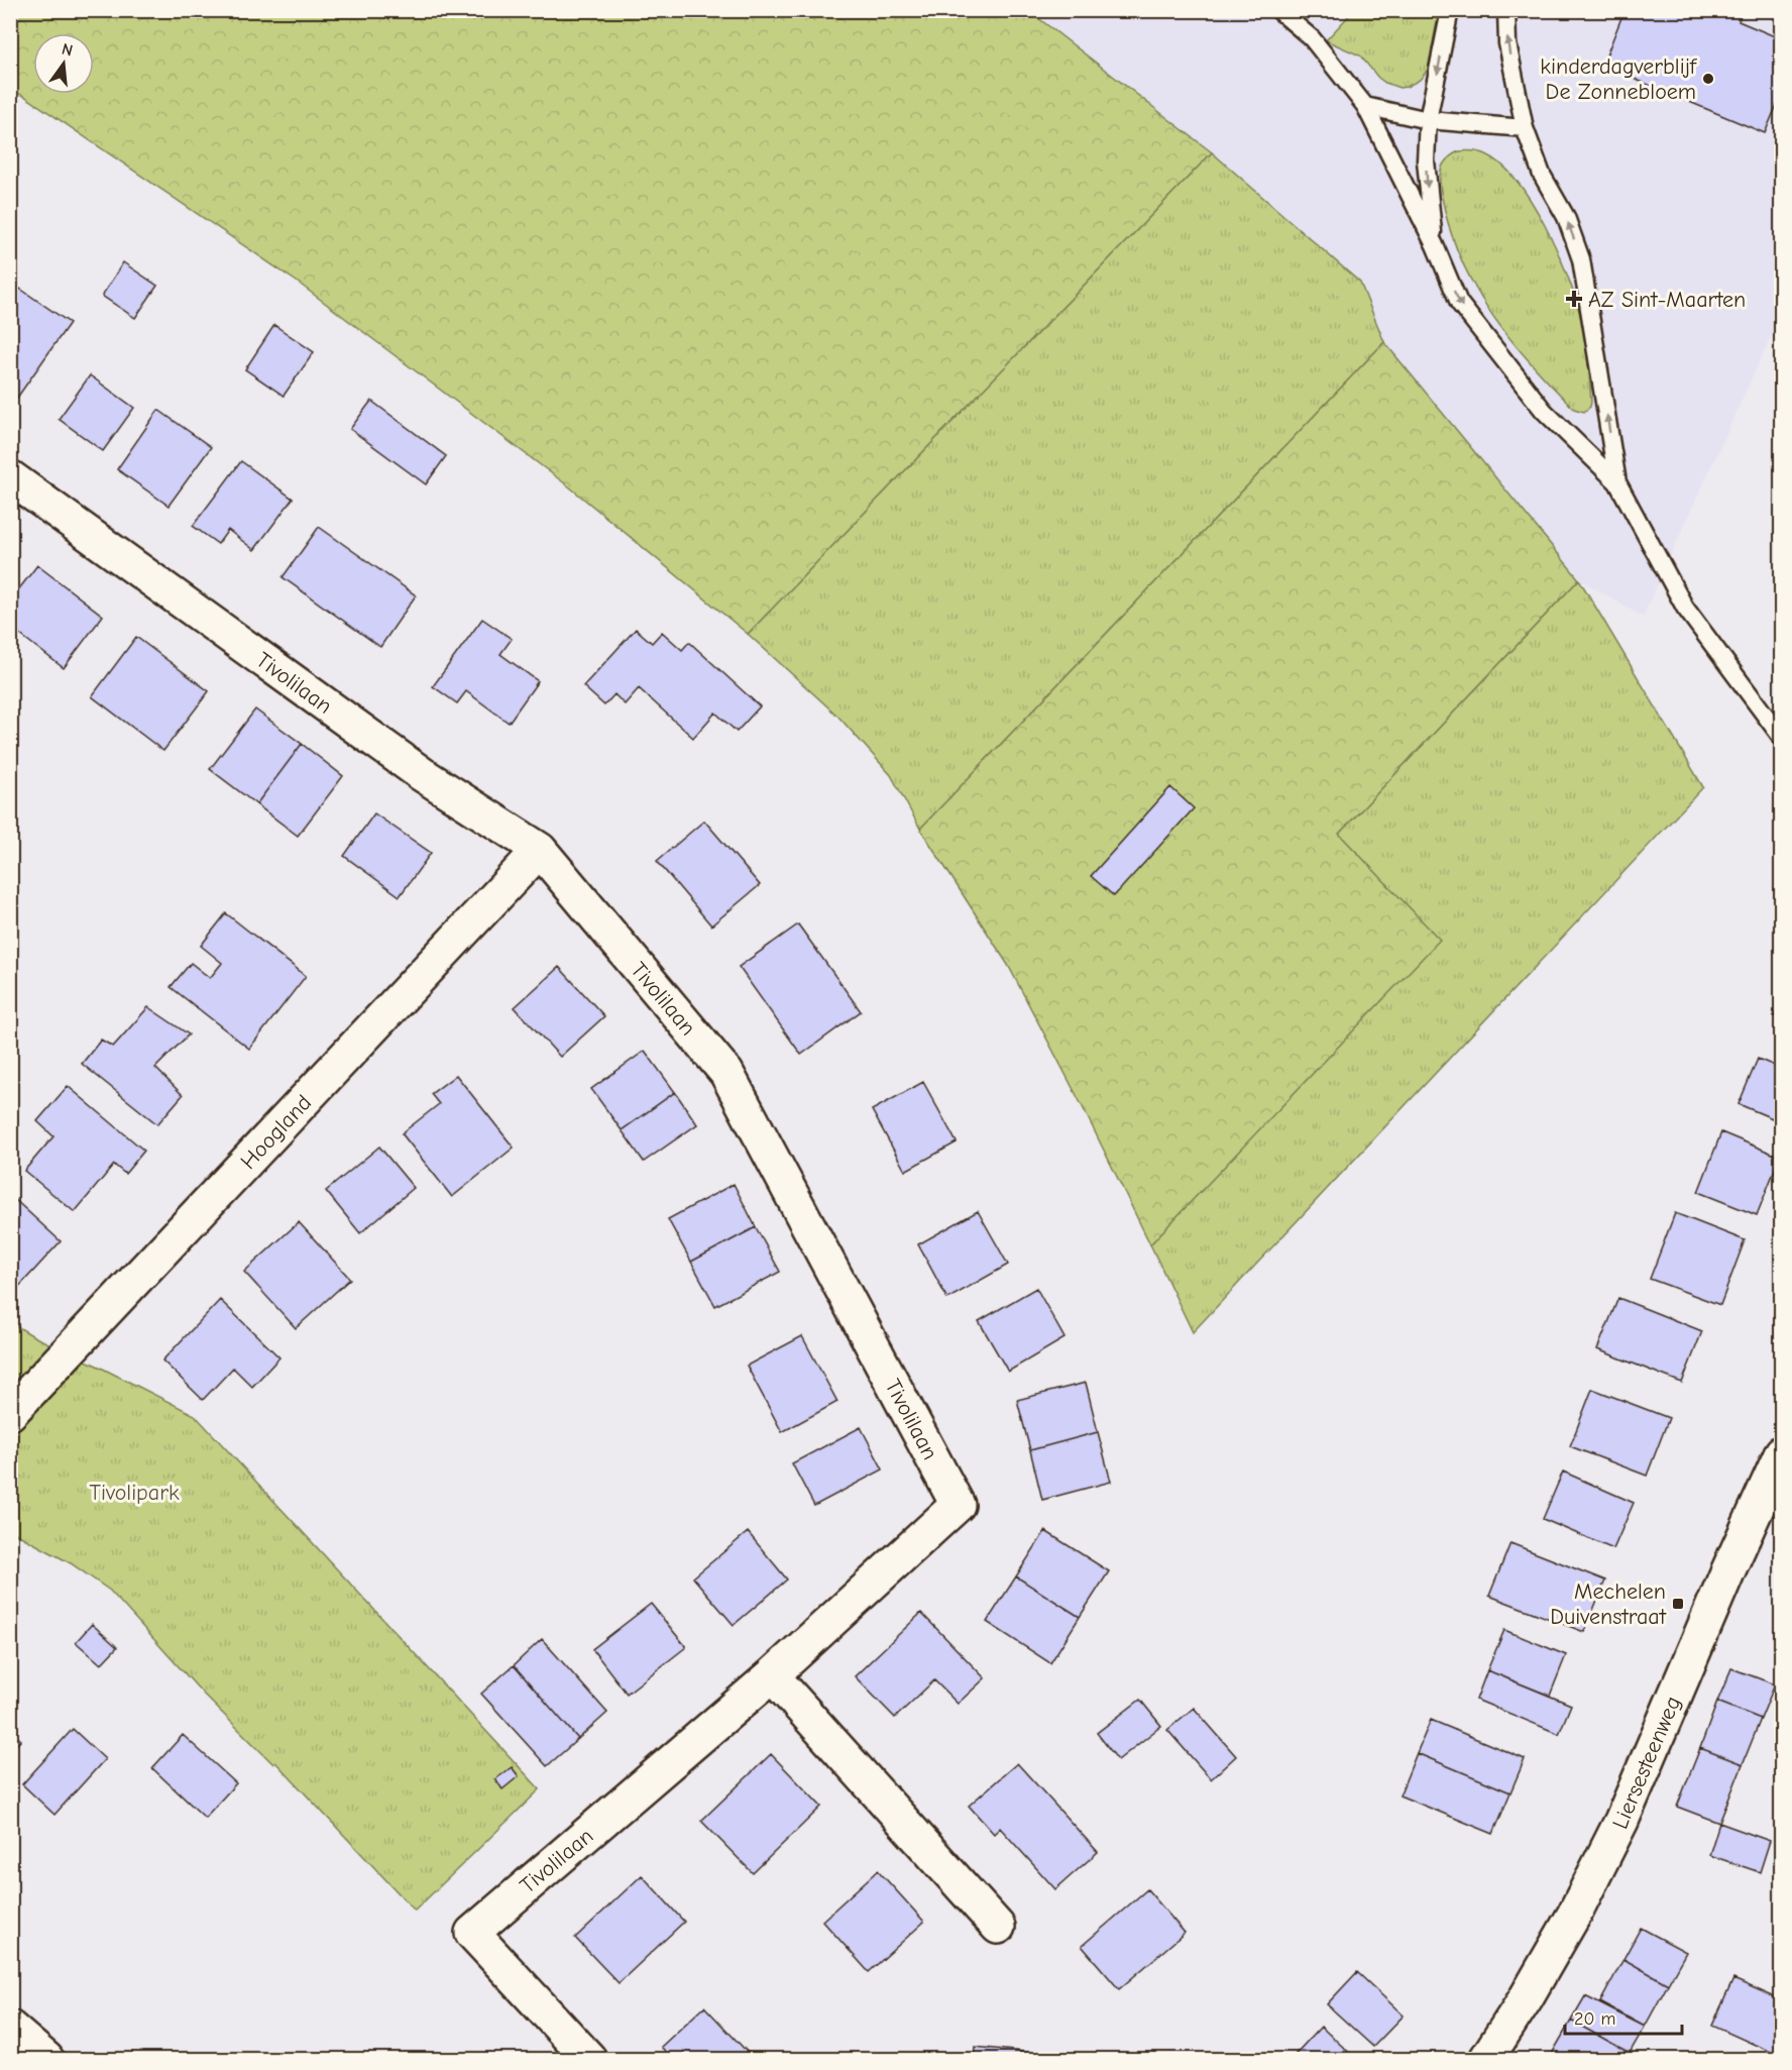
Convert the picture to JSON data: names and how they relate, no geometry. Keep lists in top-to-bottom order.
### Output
{
  "streets": {
    "street": ["Tivolilaan", "Hoogland", "Liersesteenweg"]
  },
  "crossings": [
    ["Tivolilaan", "Hoogland"]
  ],
  "parks": ["Tivolipark"],
  "places": {
    "other": ["kinderdagverblijf De Zonnebloem"],
    "health": ["AZ Sint-Maarten"],
    "transit": ["Mechelen Duivenstraat"]
  },
  "scale_bar": "20 m",
  "north": "top"
}
